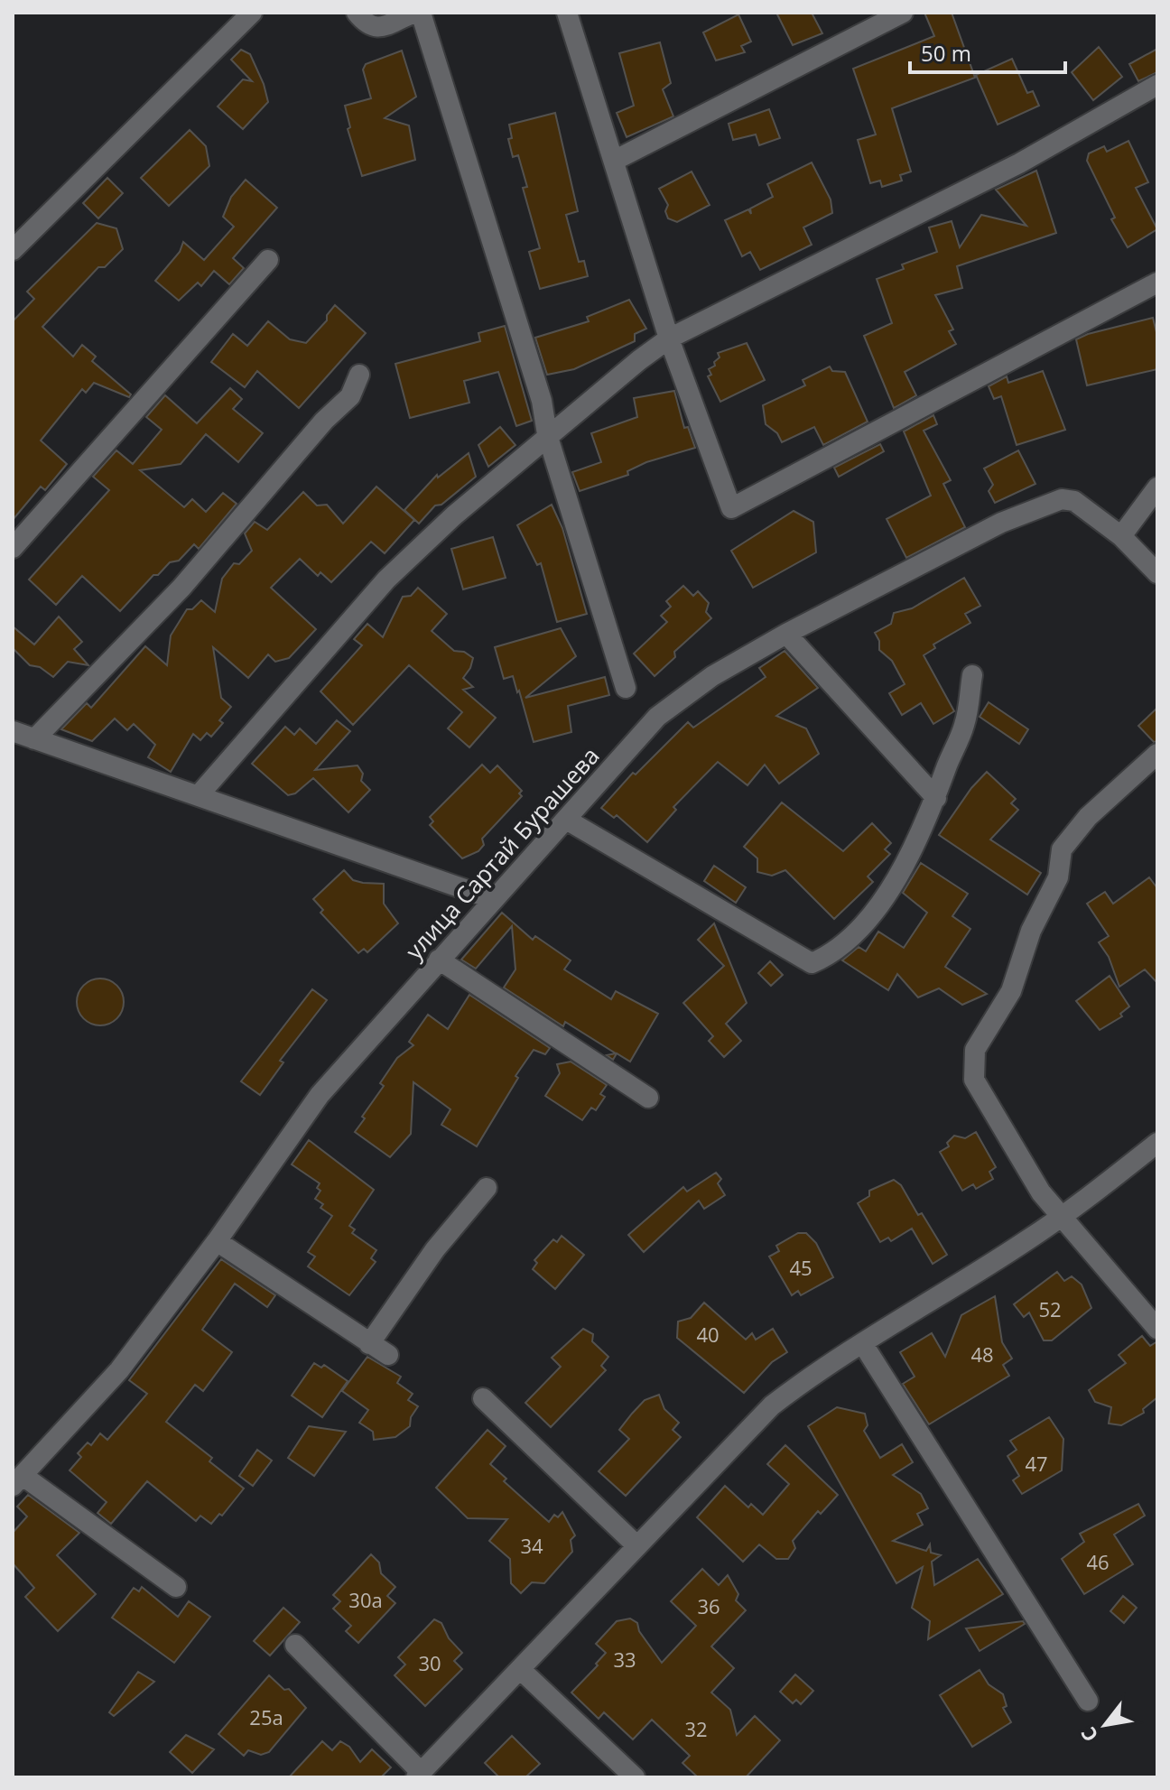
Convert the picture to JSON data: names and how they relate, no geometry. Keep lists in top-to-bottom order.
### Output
{
  "streets": {
    "street": ["улица Сартай Бурашева"]
  },
  "house_numbers": [
    "45",
    "52",
    "40",
    "48",
    "47",
    "34",
    "46",
    "30а",
    "36",
    "33",
    "30",
    "25а",
    "32"
  ],
  "scale_bar": "50 m",
  "north": "bottom left"
}
